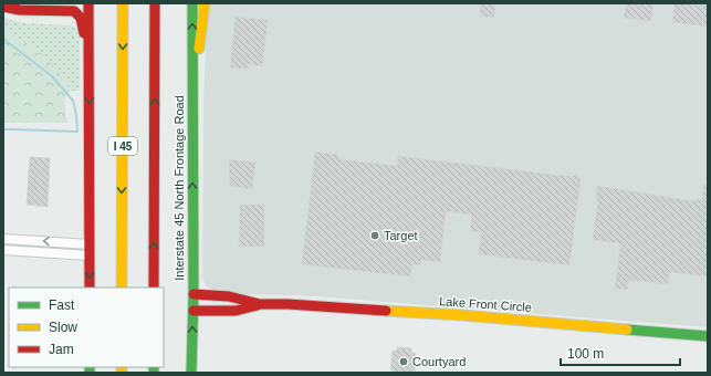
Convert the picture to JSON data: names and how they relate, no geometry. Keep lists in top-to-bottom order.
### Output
{
  "streets": {
    "main road": ["I 45", "Interstate 45 North Frontage Road", "Lake Front Circle"]
  },
  "crossings": [
    ["Interstate 45 North Frontage Road", "Lake Front Circle"]
  ],
  "places": ["Target", "Courtyard"],
  "legend": ["Fast", "Slow", "Jam"],
  "scale_bar": "100 m"
}
